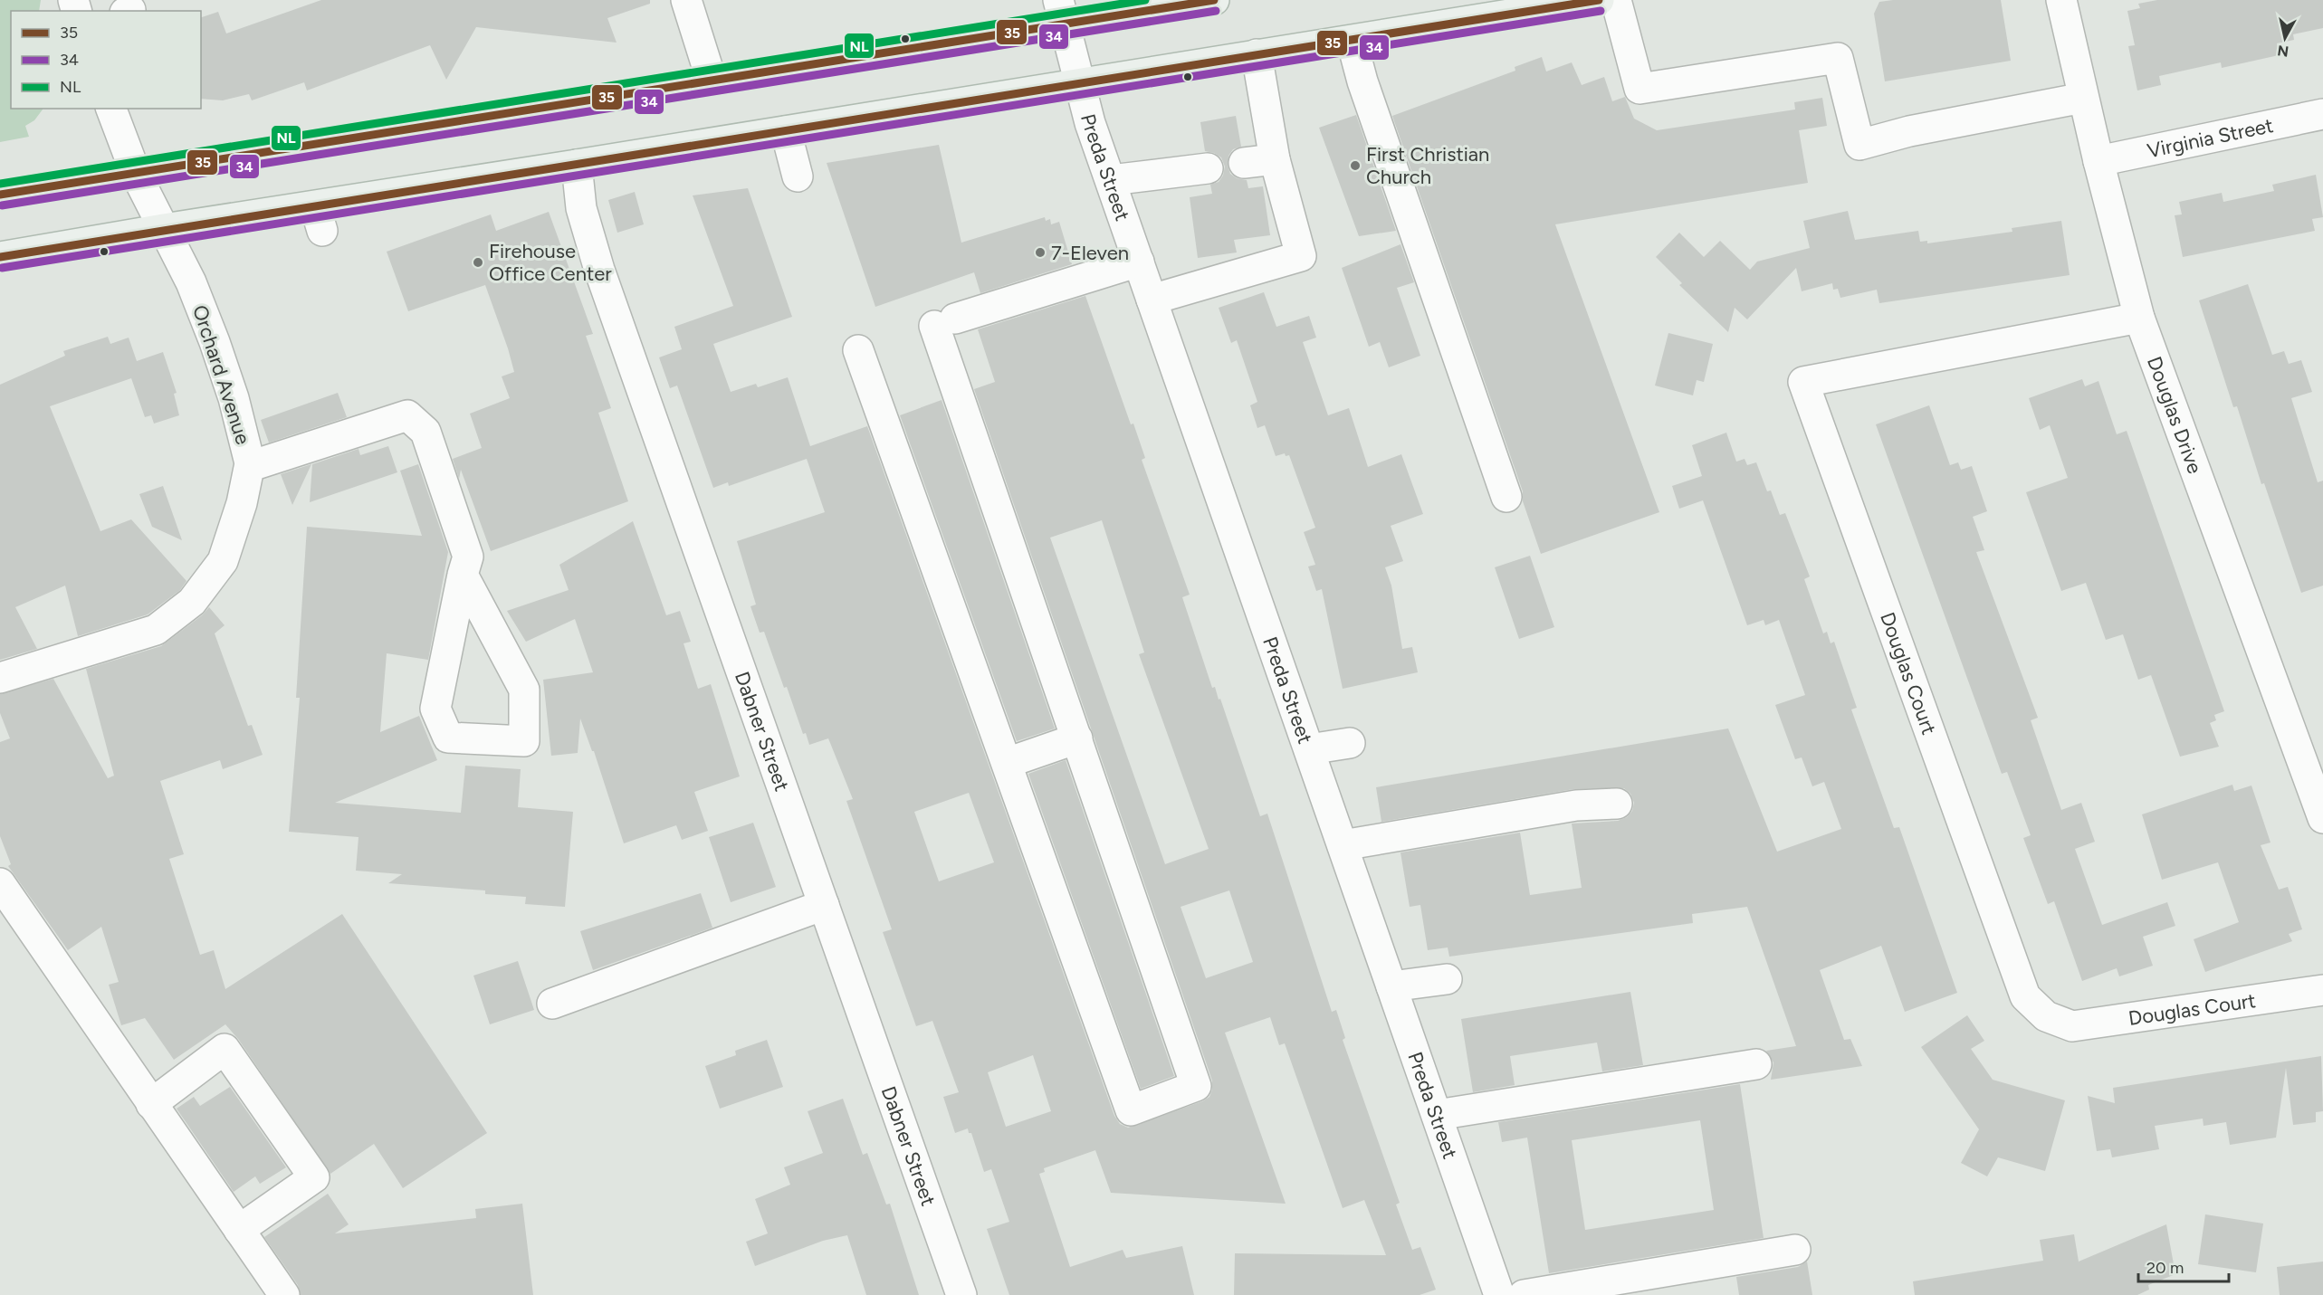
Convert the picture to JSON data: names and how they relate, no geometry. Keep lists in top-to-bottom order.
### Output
{
  "streets": {
    "street": [
      "Virginia Street",
      "Preda Street",
      "Orchard Avenue",
      "Douglas Drive",
      "Douglas Court",
      "Dabner Street"
    ]
  },
  "crossings": [
    ["Virginia Street", "Douglas Drive"],
    ["Douglas Drive", "Douglas Court"]
  ],
  "places": ["First Christian Church", "7-Eleven", "Firehouse Office Center"],
  "lines": ["transit line 35", "transit line NL", "transit line 34"],
  "legend": ["35", "34", "NL"],
  "scale_bar": "20 m",
  "north": "bottom"
}
